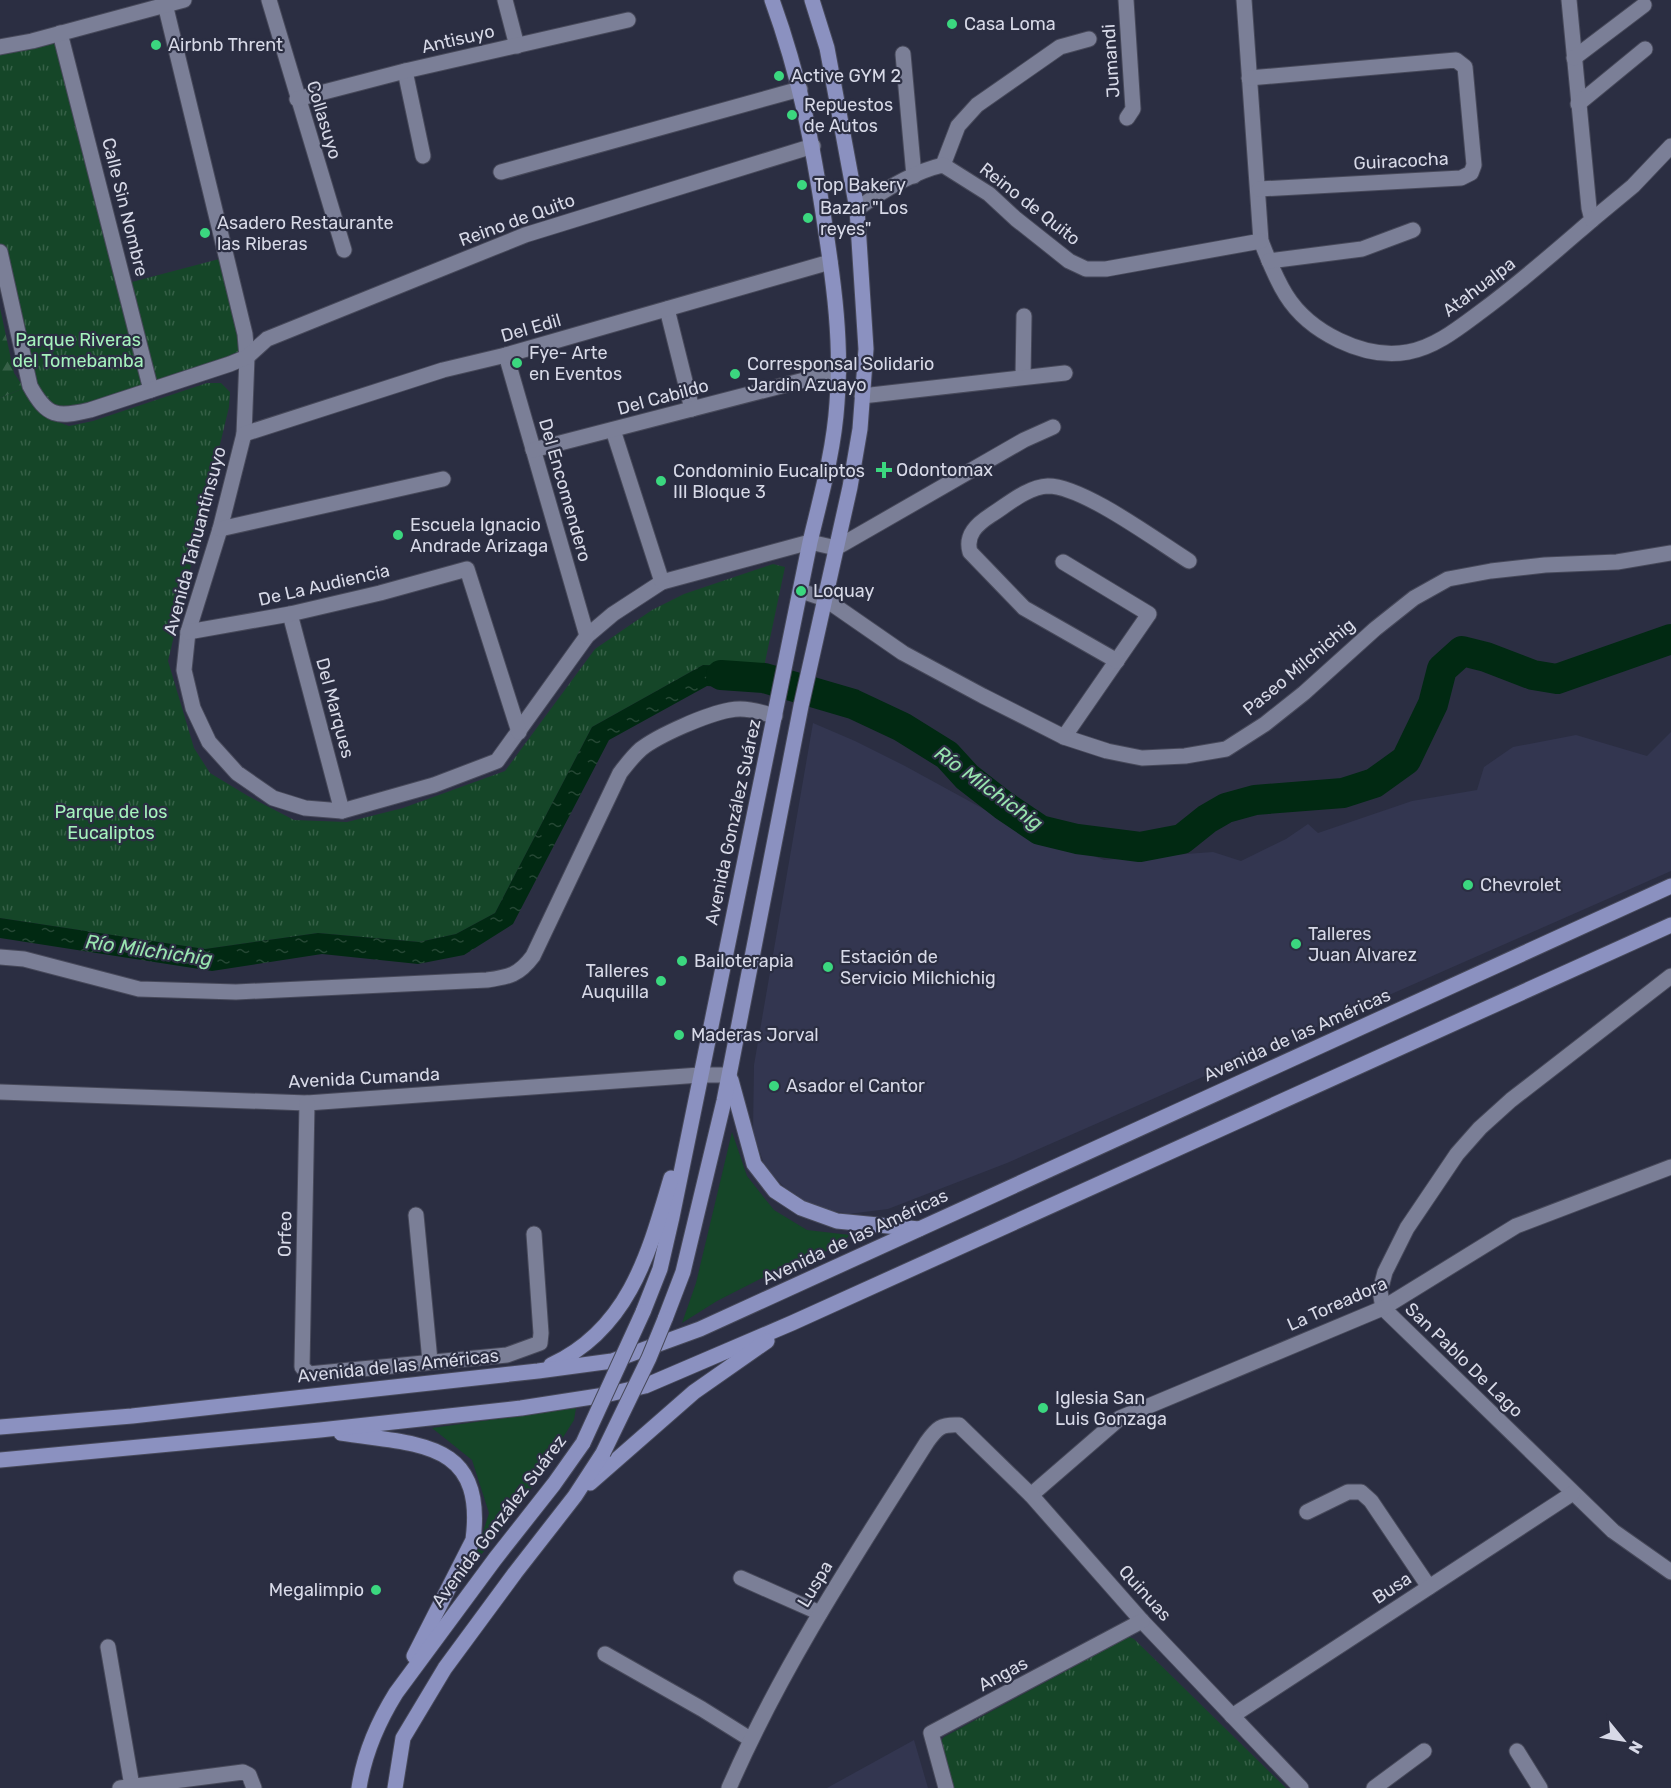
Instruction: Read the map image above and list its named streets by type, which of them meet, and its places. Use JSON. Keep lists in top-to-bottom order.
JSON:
{
  "streets": {
    "main road": ["Avenida González Suárez", "Avenida de las Américas"],
    "street": [
      "Antisuyo",
      "Jumandi",
      "Collasuyo",
      "Guiracocha",
      "Reino de Quito",
      "Calle Sin Nombre",
      "Atahualpa",
      "Del Edil",
      "Del Cabildo",
      "Del Encomendero",
      "Avenida Tahuantinsuyo",
      "De La Audiencia",
      "Paseo Milchichig",
      "Del Marques",
      "Avenida Cumanda",
      "Orfeo",
      "La Toreadora",
      "San Pablo De Lago",
      "Luspa",
      "Busa",
      "Quinuas",
      "Angas"
    ]
  },
  "crossings": [
    ["Antisuyo", "Collasuyo"],
    ["Guiracocha", "Atahualpa"],
    ["Reino de Quito", "Atahualpa"],
    ["Reino de Quito", "Avenida Tahuantinsuyo"],
    ["Reino de Quito", "Avenida González Suárez"],
    ["Del Edil", "Del Encomendero"],
    ["Del Edil", "Avenida Tahuantinsuyo"],
    ["Del Edil", "Avenida González Suárez"],
    ["Del Cabildo", "Del Encomendero"],
    ["Del Cabildo", "Avenida González Suárez"],
    ["Del Encomendero", "Avenida Tahuantinsuyo"],
    ["Avenida Tahuantinsuyo", "De La Audiencia"],
    ["Avenida Tahuantinsuyo", "Del Marques"],
    ["Avenida Tahuantinsuyo", "Avenida González Suárez"],
    ["De La Audiencia", "Del Marques"],
    ["Paseo Milchichig", "Avenida González Suárez"],
    ["Avenida González Suárez", "Avenida Cumanda"],
    ["Avenida Cumanda", "Orfeo"],
    ["La Toreadora", "San Pablo De Lago"],
    ["La Toreadora", "Quinuas"],
    ["San Pablo De Lago", "Busa"],
    ["Luspa", "Quinuas"],
    ["Busa", "Quinuas"],
    ["Quinuas", "Angas"]
  ],
  "water": ["Río Milchichig"],
  "parks": ["Parque Riveras del Tomebamba", "Parque de los Eucaliptos"],
  "places": {
    "other": [
      "Casa Loma",
      "Airbnb Thrent",
      "Active GYM 2",
      "Repuestos de Autos",
      "Top Bakery",
      "Bazar \"Los reyes\"",
      "Asadero Restaurante las Riberas",
      "Fye- Arte en Eventos",
      "Corresponsal Solidario Jardin Azuayo",
      "Condominio Eucaliptos III Bloque 3",
      "Escuela Ignacio Andrade Arizaga",
      "Loquay",
      "Chevrolet",
      "Talleres Juan Alvarez",
      "Bailoterapia",
      "Estación de Servicio Milchichig",
      "Talleres Auquilla",
      "Maderas Jorval",
      "Asador el Cantor",
      "Iglesia San Luis Gonzaga",
      "Megalimpio"
    ],
    "health": ["Odontomax"]
  },
  "north": "bottom right"
}
